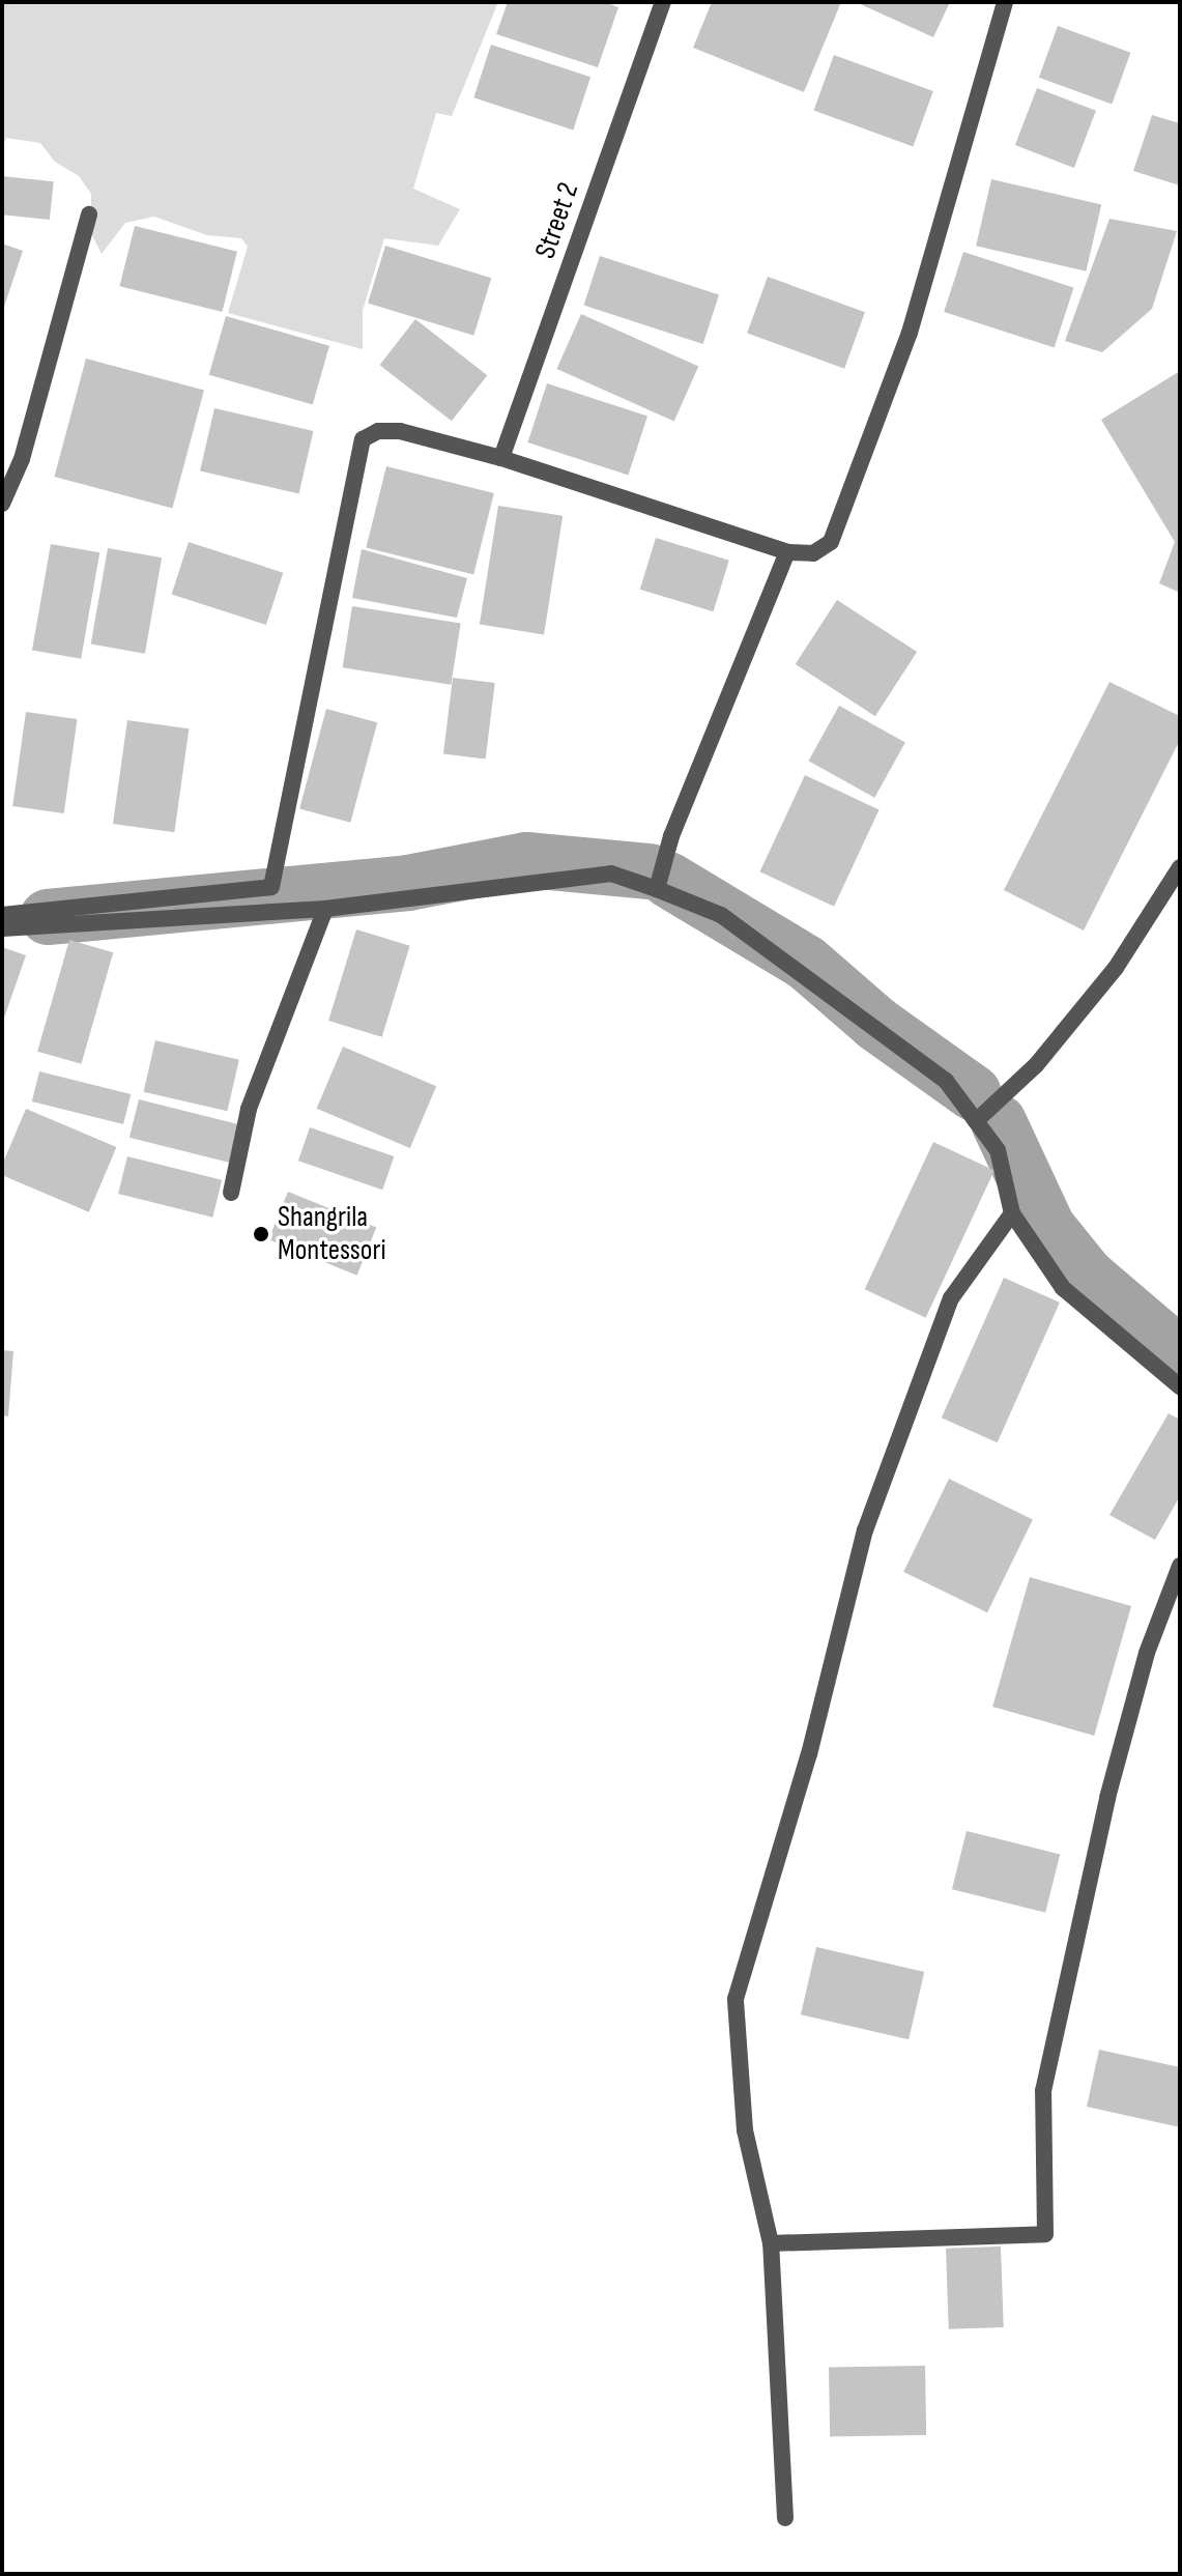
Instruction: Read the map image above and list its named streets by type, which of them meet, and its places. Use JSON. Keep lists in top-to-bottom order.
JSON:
{
  "streets": {
    "street": ["Street 2"]
  },
  "places": ["Shangrila Montessori"]
}
